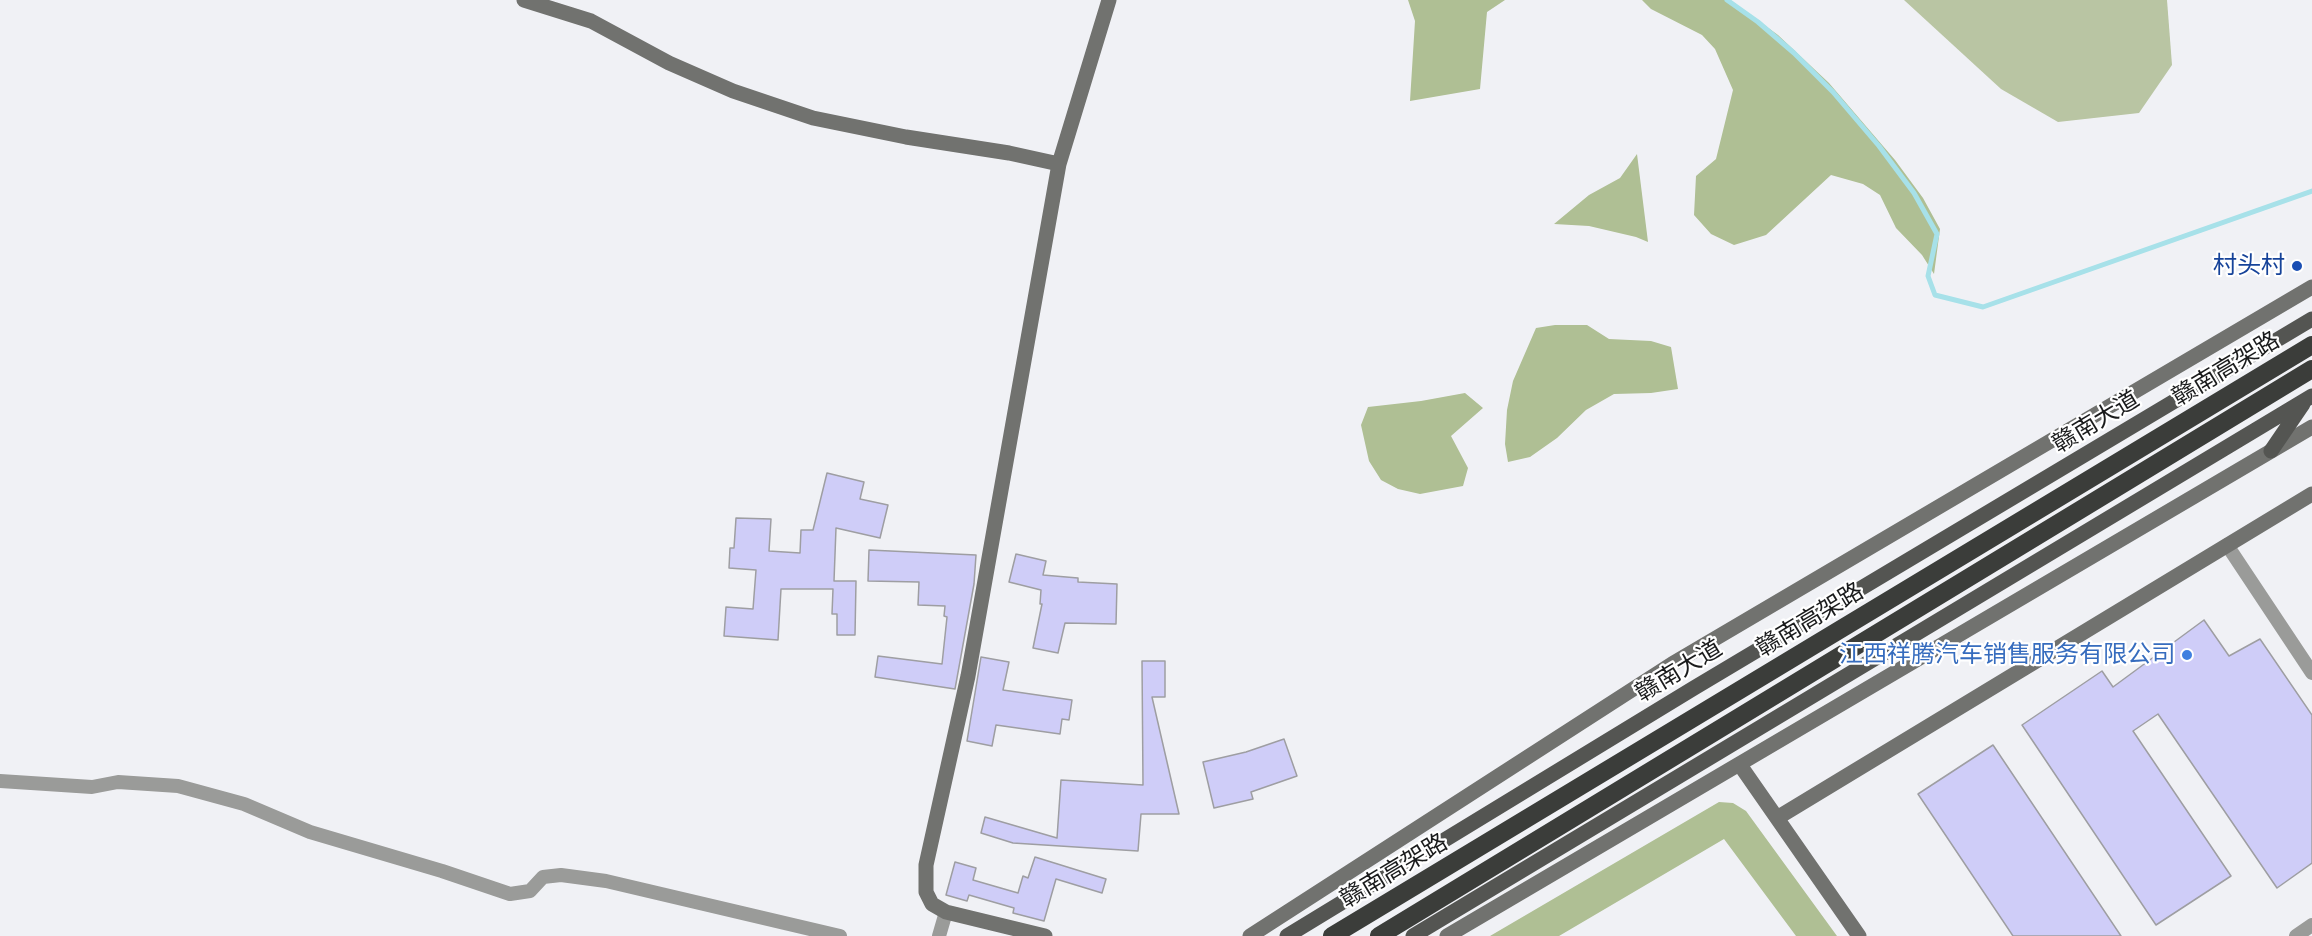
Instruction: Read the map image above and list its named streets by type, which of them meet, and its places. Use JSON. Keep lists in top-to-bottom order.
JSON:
{
  "streets": {
    "highway": ["赣南高架路"],
    "main road": ["赣南大道"]
  },
  "places": ["村头村", "江西祥腾汽车销售服务有限公司"]
}
